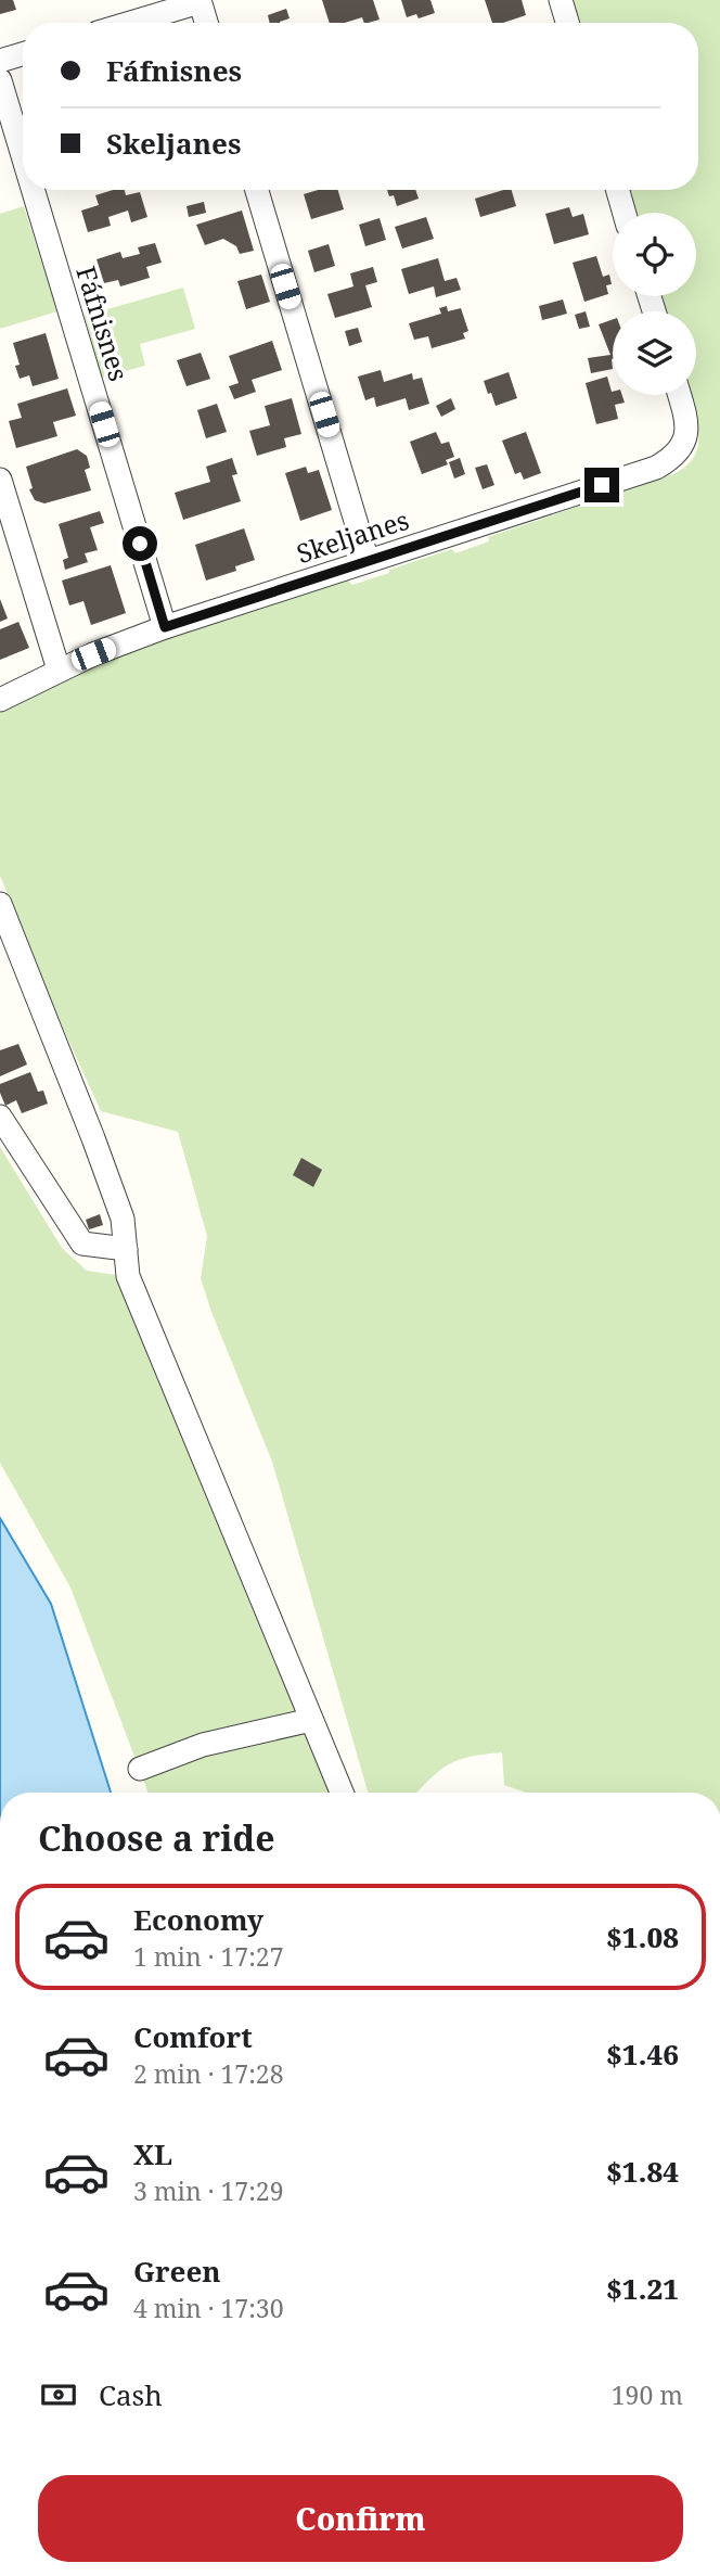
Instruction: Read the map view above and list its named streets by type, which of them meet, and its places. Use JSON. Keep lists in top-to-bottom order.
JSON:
{
  "streets": {
    "street": ["Fáfnisnes", "Skeljanes"]
  },
  "crossings": [
    ["Fáfnisnes", "Skeljanes"]
  ],
  "page": {
    "banner": ["Fáfnisnes", "Skeljanes"],
    "heading": "Choose a ride",
    "list": [
      {
        "name": "Economy",
        "note": "1 min · 17:27",
        "value": "$1.08"
      },
      {
        "name": "Comfort",
        "note": "2 min · 17:28",
        "value": "$1.46"
      },
      {
        "name": "XL",
        "note": "3 min · 17:29",
        "value": "$1.84"
      },
      {
        "name": "Green",
        "note": "4 min · 17:30",
        "value": "$1.21"
      }
    ],
    "pay": ["Cash", "190 m"],
    "buttons": "Confirm"
  }
}
